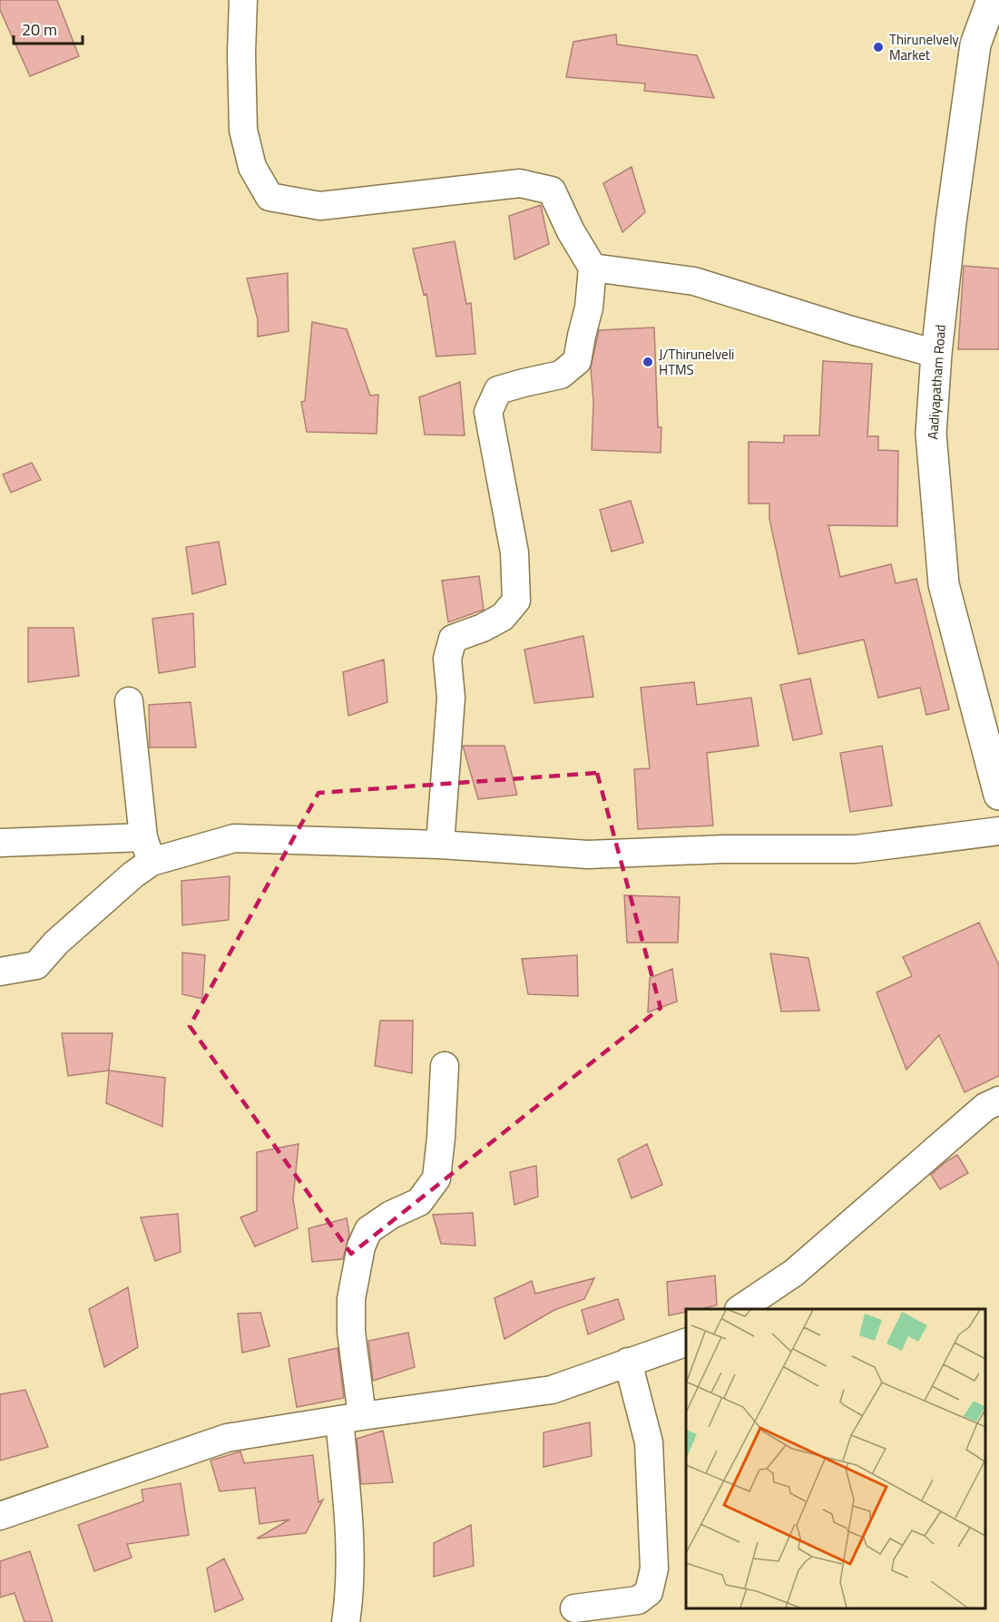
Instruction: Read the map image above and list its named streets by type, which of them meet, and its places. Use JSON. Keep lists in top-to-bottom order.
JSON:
{
  "streets": {
    "street": ["Aadiyapatham Road"]
  },
  "places": ["Thirunelvely Market", "J/Thirunelveli HTMS"],
  "scale_bar": "20 m"
}
